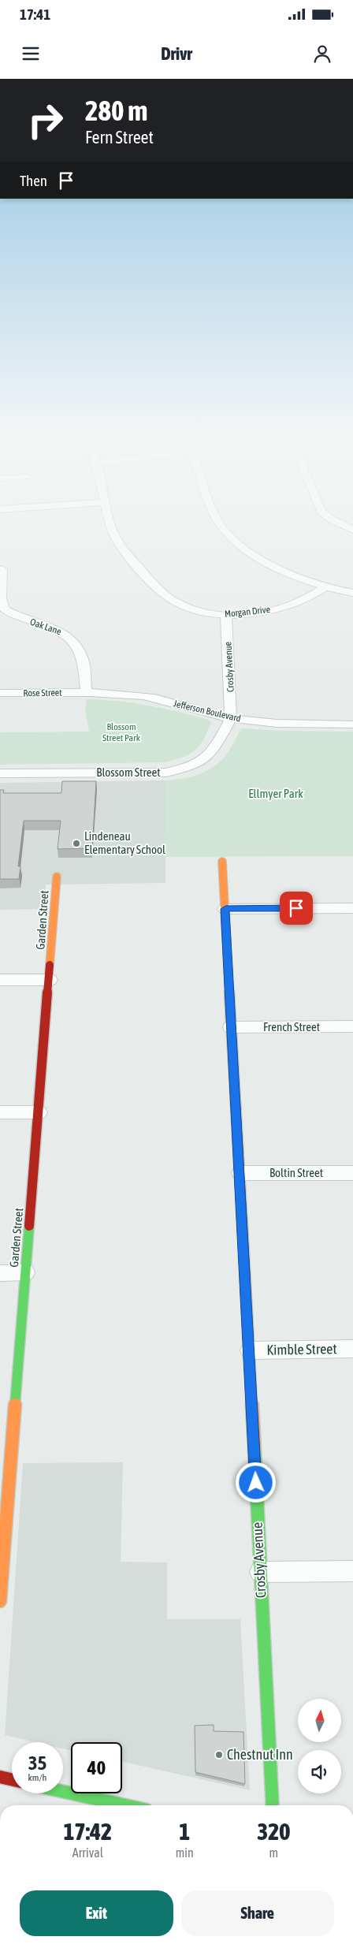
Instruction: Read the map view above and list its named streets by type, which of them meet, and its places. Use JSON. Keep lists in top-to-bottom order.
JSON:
{
  "streets": {
    "main road": ["Crosby Avenue", "Garden Street"],
    "street": [
      "Morgan Drive",
      "Oak Lane",
      "Rose Street",
      "Jefferson Boulevard",
      "Blossom Street",
      "French Street",
      "Boltin Street",
      "Kimble Street"
    ]
  },
  "crossings": [
    ["Morgan Drive", "Crosby Avenue"],
    ["Oak Lane", "Rose Street"],
    ["Oak Lane", "Jefferson Boulevard"],
    ["Crosby Avenue", "Jefferson Boulevard"],
    ["Crosby Avenue", "Blossom Street"],
    ["Crosby Avenue", "French Street"],
    ["Crosby Avenue", "Boltin Street"],
    ["Crosby Avenue", "Kimble Street"],
    ["Rose Street", "Jefferson Boulevard"],
    ["Jefferson Boulevard", "Blossom Street"]
  ],
  "parks": ["Blossom Street Park", "Ellmyer Park"],
  "places": ["Lindeneau Elementary School", "Chestnut Inn"],
  "north": "top",
  "page": {
    "status": "17:41",
    "header": "Drivr",
    "turn": ["280 m", "Fern Street"],
    "then": "Then",
    "speed": "35 km/h",
    "limit": "40",
    "eta": [
      "17:42",
      "Arrival",
      "1",
      "min",
      "320",
      "m"
    ],
    "buttons": ["Exit", "Share"]
  }
}
